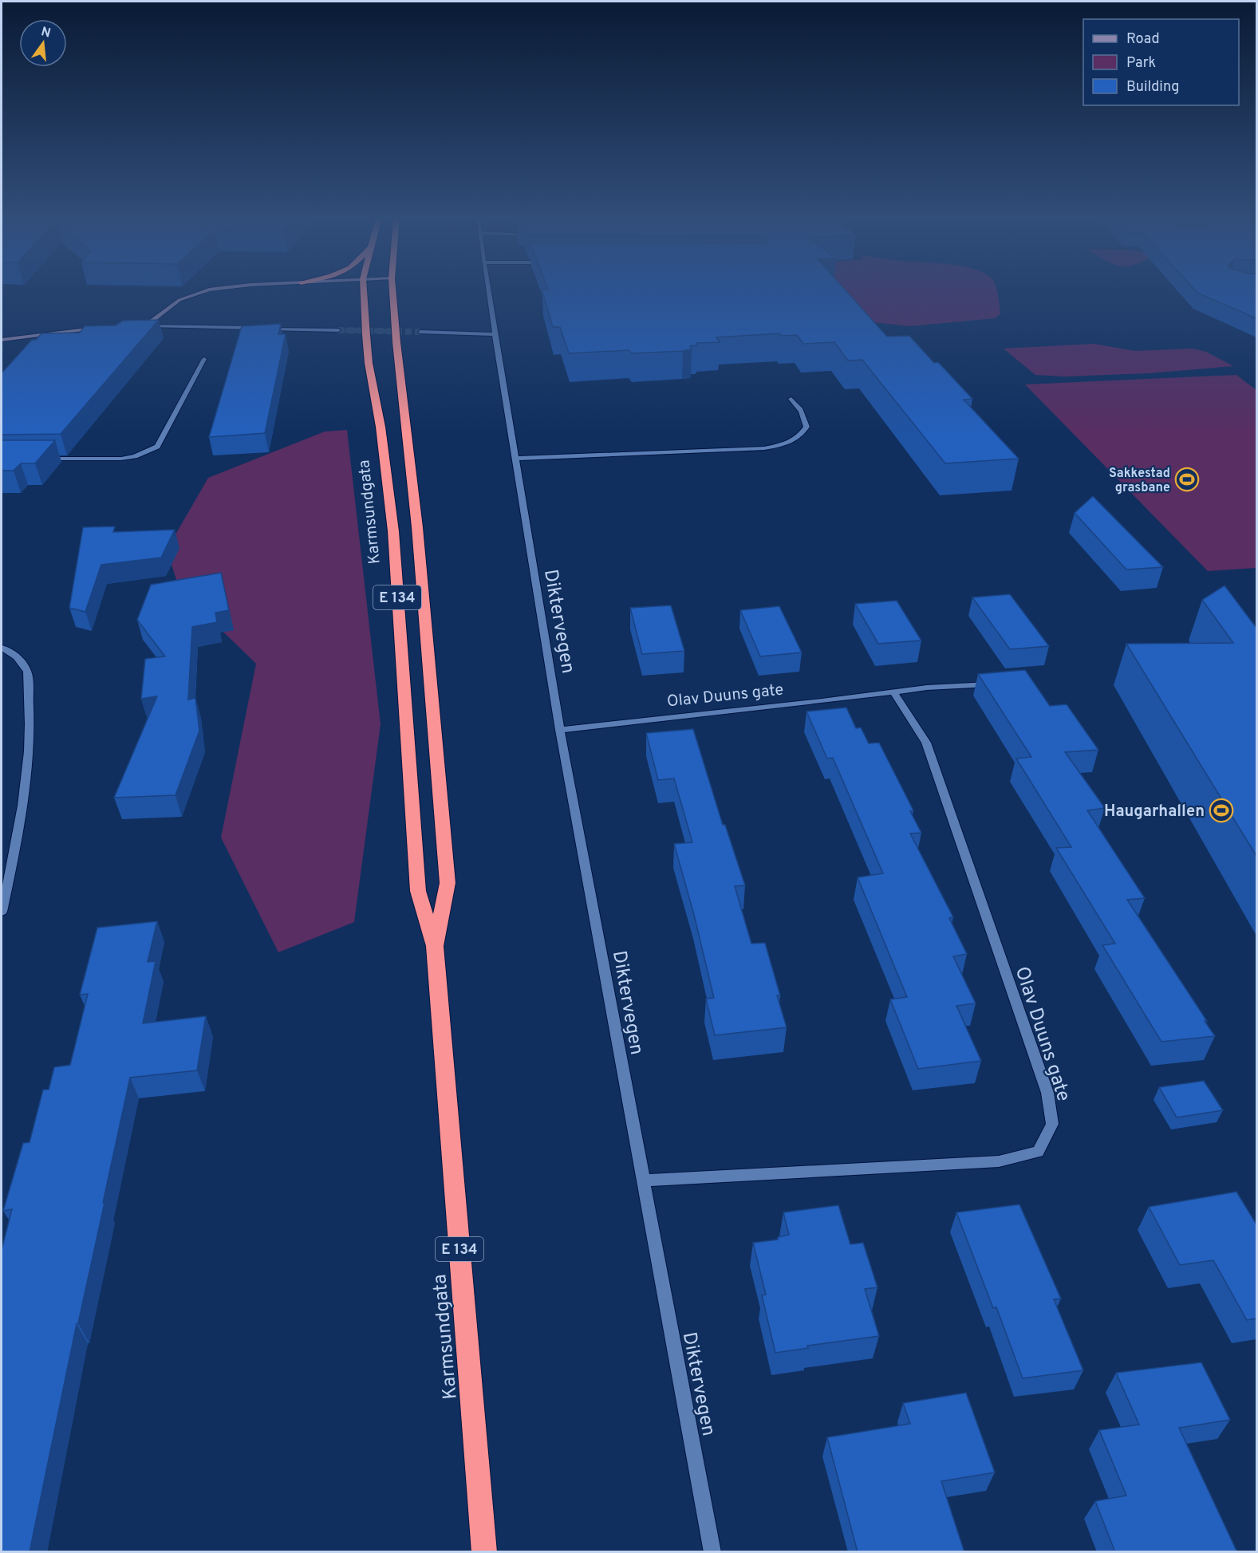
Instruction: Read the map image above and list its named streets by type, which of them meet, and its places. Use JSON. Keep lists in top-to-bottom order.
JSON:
{
  "streets": {
    "highway": ["Karmsundgata", "E 134"],
    "street": ["Diktervegen", "Olav Duuns gate"]
  },
  "crossings": [
    ["Diktervegen", "Olav Duuns gate"]
  ],
  "places": {
    "sports": ["Sakkestad grasbane", "Haugarhallen"]
  },
  "legend": ["Road", "Park", "Building"],
  "north": "top"
}
